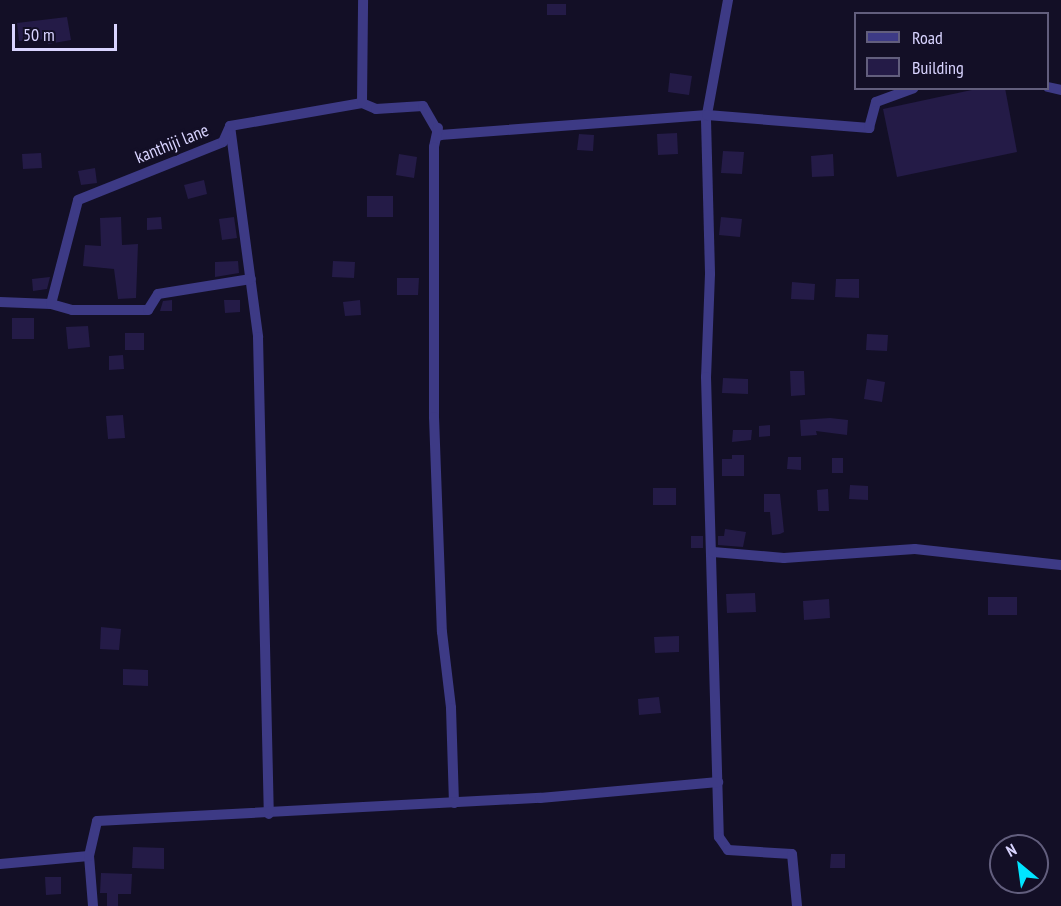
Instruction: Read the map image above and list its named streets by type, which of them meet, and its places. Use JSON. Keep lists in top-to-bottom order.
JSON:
{
  "streets": {
    "street": ["kanthiji lane"]
  },
  "legend": ["Road", "Building"],
  "scale_bar": "50 m",
  "north": "top left"
}
